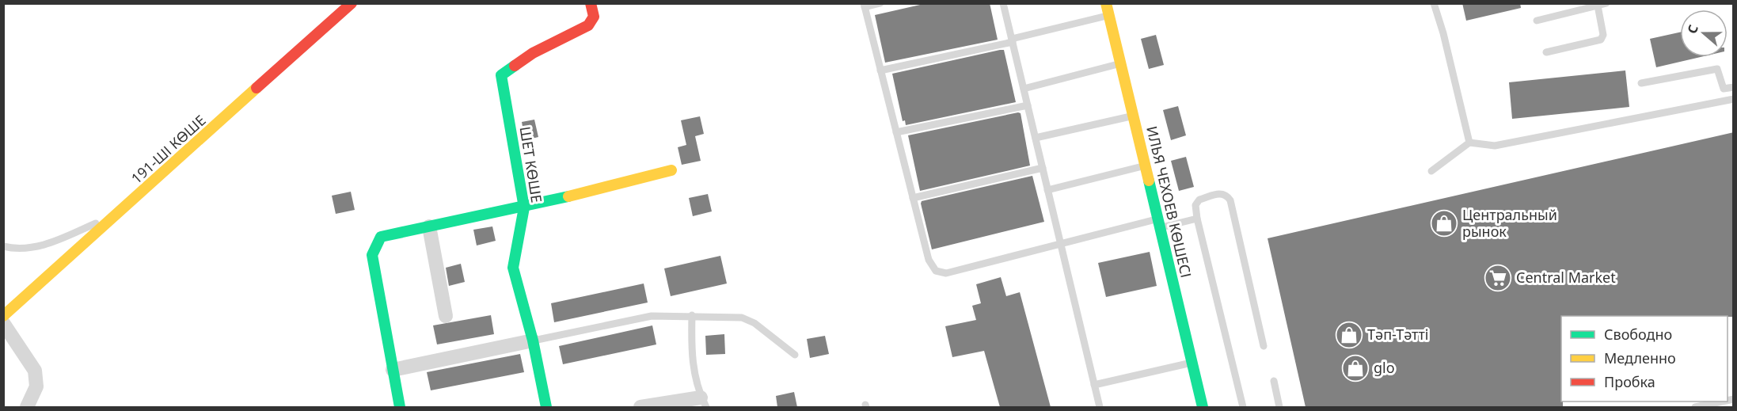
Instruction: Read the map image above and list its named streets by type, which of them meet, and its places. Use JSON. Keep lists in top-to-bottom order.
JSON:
{
  "streets": {
    "street": ["191-ШІ КӨШЕ", "ШЕТ КӨШЕ", "ИЛЬЯ ЧЕХОЕВ КӨШЕСІ"]
  },
  "places": {
    "shop": ["Центральный рынок", "Тәп-Тәтті", "glo"],
    "supermarket": ["Central Market"]
  },
  "legend": ["Свободно", "Медленно", "Пробка"],
  "north": "left"
}
